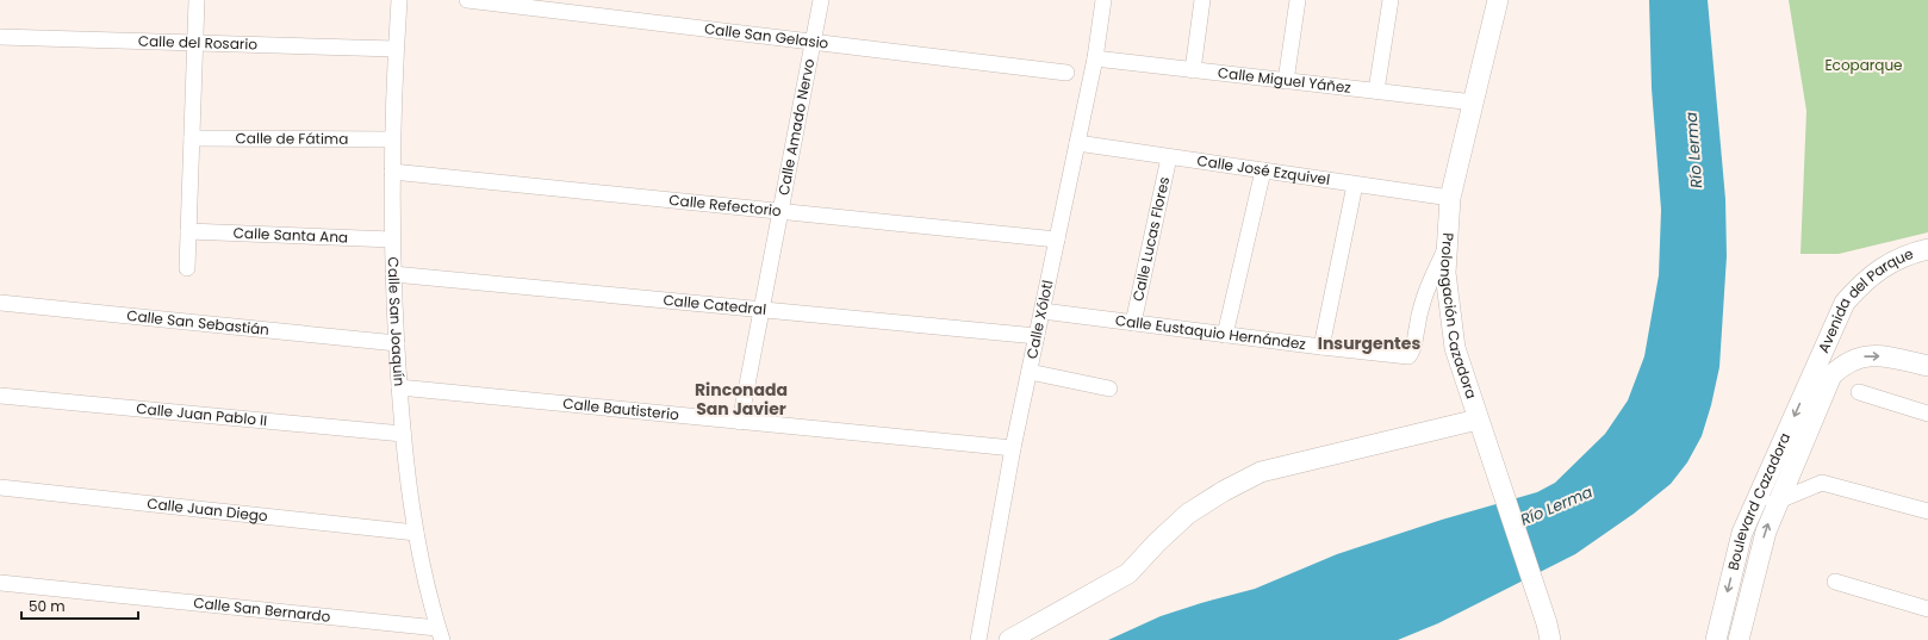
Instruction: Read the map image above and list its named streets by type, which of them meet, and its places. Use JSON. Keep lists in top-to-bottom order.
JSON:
{
  "streets": {
    "street": [
      "Calle San Gelasio",
      "Calle del Rosario",
      "Calle Miguel Yáñez",
      "Calle Amado Nervo",
      "Calle de Fátima",
      "Calle José Ezquivel",
      "Calle Refectorio",
      "Calle Santa Ana",
      "Calle Lucas Flores",
      "Calle Catedral",
      "Avenida del Parque",
      "Prolongación Cazadora",
      "Calle Xólotl",
      "Calle San Joaquín",
      "Calle San Sebastián",
      "Calle Eustaquio Hernández",
      "Calle Bautisterio",
      "Calle Juan Pablo II",
      "Boulevard Cazadora",
      "Calle Juan Diego",
      "Calle San Bernardo"
    ]
  },
  "crossings": [
    ["Calle San Gelasio", "Calle Amado Nervo"],
    ["Calle del Rosario", "Calle San Joaquín"],
    ["Calle Miguel Yáñez", "Prolongación Cazadora"],
    ["Calle Miguel Yáñez", "Calle Xólotl"],
    ["Calle Amado Nervo", "Calle Refectorio"],
    ["Calle Amado Nervo", "Calle Catedral"],
    ["Calle Amado Nervo", "Calle Bautisterio"],
    ["Calle de Fátima", "Calle San Joaquín"],
    ["Calle José Ezquivel", "Calle Lucas Flores"],
    ["Calle José Ezquivel", "Prolongación Cazadora"],
    ["Calle José Ezquivel", "Calle Xólotl"],
    ["Calle Refectorio", "Calle Xólotl"],
    ["Calle Refectorio", "Calle San Joaquín"],
    ["Calle Santa Ana", "Calle San Joaquín"],
    ["Calle Lucas Flores", "Calle Eustaquio Hernández"],
    ["Calle Catedral", "Calle Xólotl"],
    ["Calle Catedral", "Calle San Joaquín"],
    ["Avenida del Parque", "Boulevard Cazadora"],
    ["Prolongación Cazadora", "Calle Eustaquio Hernández"],
    ["Calle Xólotl", "Calle Eustaquio Hernández"],
    ["Calle Xólotl", "Calle Bautisterio"],
    ["Calle San Joaquín", "Calle San Sebastián"],
    ["Calle San Joaquín", "Calle Bautisterio"],
    ["Calle San Joaquín", "Calle Juan Pablo II"],
    ["Calle San Joaquín", "Calle Juan Diego"],
    ["Calle San Joaquín", "Calle San Bernardo"]
  ],
  "districts": ["Insurgentes", "Rinconada San Javier"],
  "water": ["Río Lerma"],
  "parks": ["Ecoparque"],
  "scale_bar": "50 m"
}
